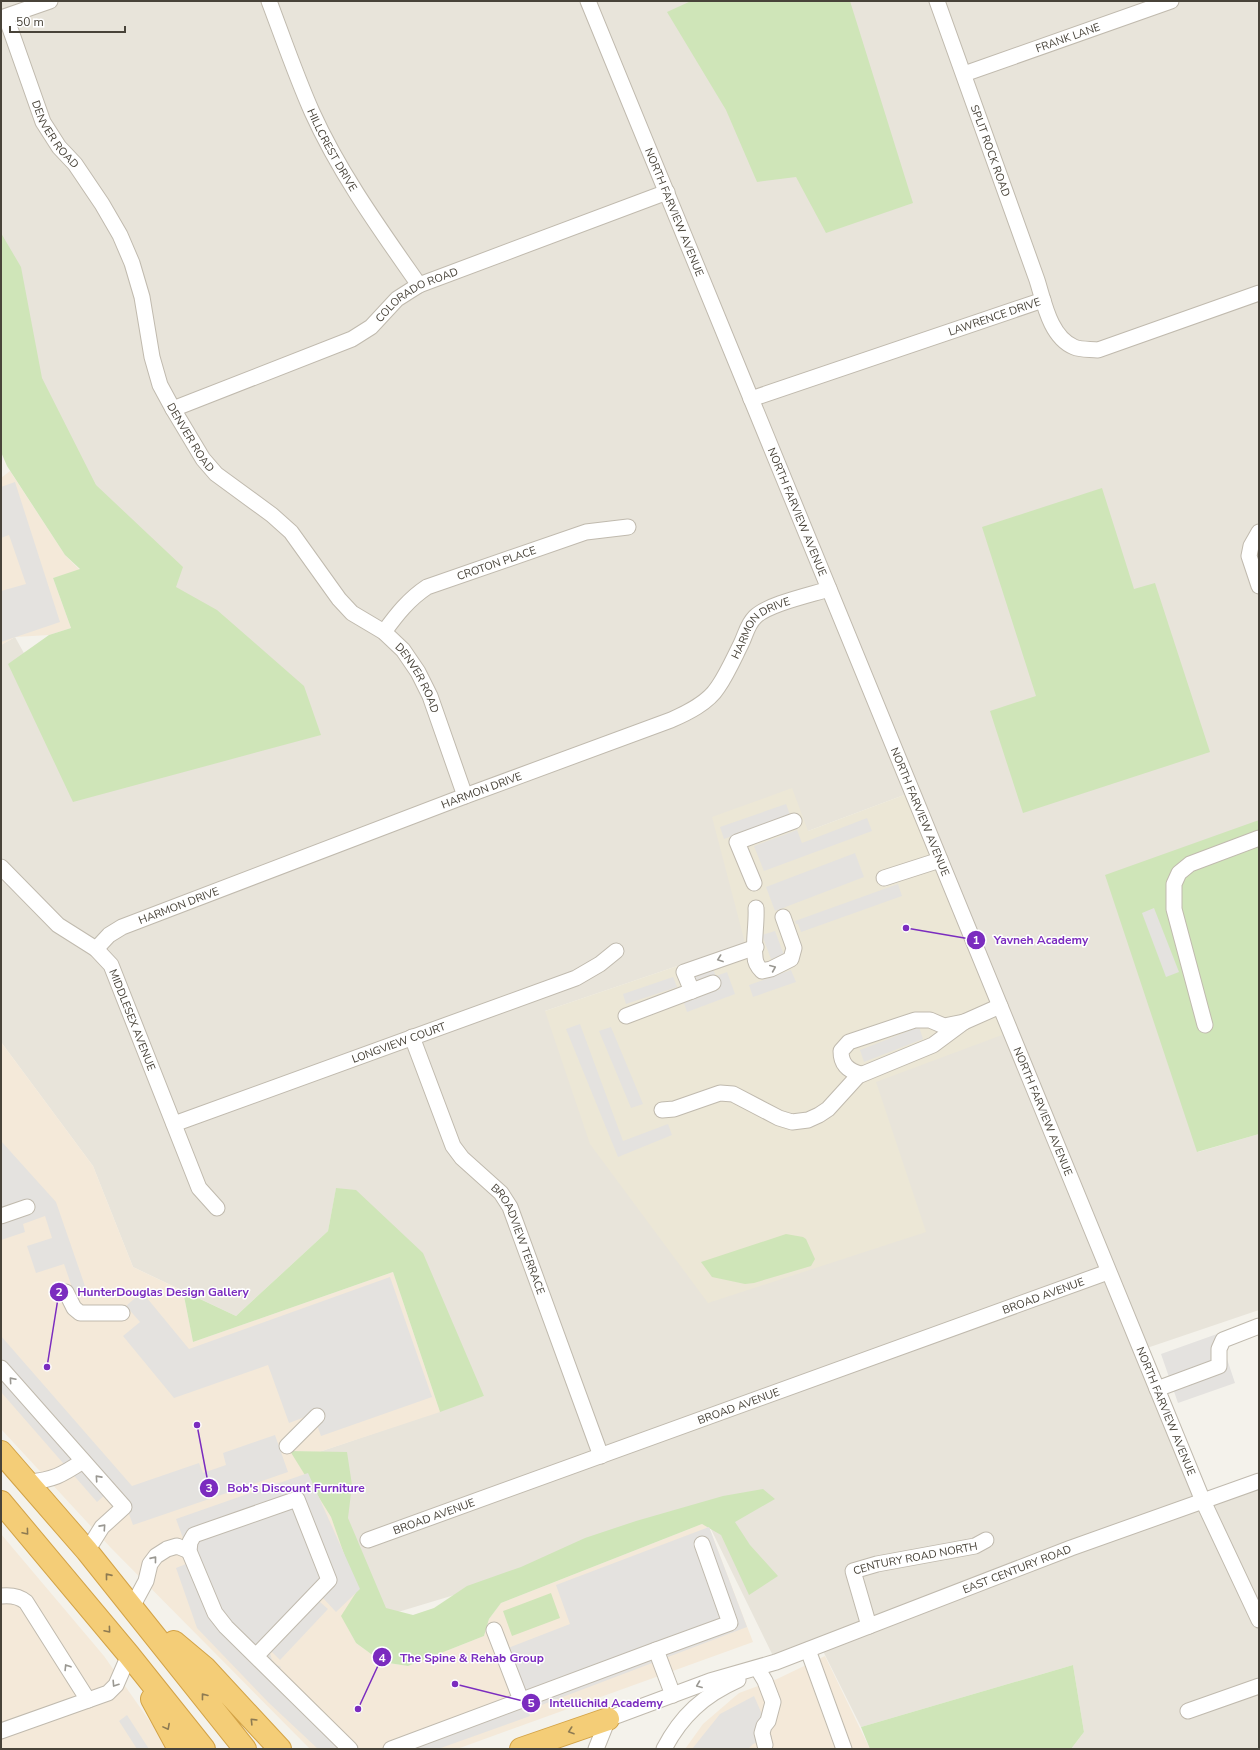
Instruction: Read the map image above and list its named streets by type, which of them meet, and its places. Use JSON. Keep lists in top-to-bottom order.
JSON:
{
  "streets": {
    "street": [
      "FRANK LANE",
      "DENVER ROAD",
      "HILLCREST DRIVE",
      "SPLIT ROCK ROAD",
      "NORTH FARVIEW AVENUE",
      "COLORADO ROAD",
      "LAWRENCE DRIVE",
      "CROTON PLACE",
      "HARMON DRIVE",
      "MIDDLESEX AVENUE",
      "LONGVIEW COURT",
      "BROADVIEW TERRACE",
      "BROAD AVENUE",
      "CENTURY ROAD NORTH",
      "EAST CENTURY ROAD"
    ]
  },
  "crossings": [
    ["FRANK LANE", "SPLIT ROCK ROAD"],
    ["DENVER ROAD", "COLORADO ROAD"],
    ["DENVER ROAD", "CROTON PLACE"],
    ["DENVER ROAD", "HARMON DRIVE"],
    ["HILLCREST DRIVE", "COLORADO ROAD"],
    ["SPLIT ROCK ROAD", "LAWRENCE DRIVE"],
    ["NORTH FARVIEW AVENUE", "COLORADO ROAD"],
    ["NORTH FARVIEW AVENUE", "LAWRENCE DRIVE"],
    ["NORTH FARVIEW AVENUE", "HARMON DRIVE"],
    ["NORTH FARVIEW AVENUE", "BROAD AVENUE"],
    ["NORTH FARVIEW AVENUE", "EAST CENTURY ROAD"],
    ["HARMON DRIVE", "MIDDLESEX AVENUE"],
    ["MIDDLESEX AVENUE", "LONGVIEW COURT"],
    ["LONGVIEW COURT", "BROADVIEW TERRACE"],
    ["BROADVIEW TERRACE", "BROAD AVENUE"],
    ["CENTURY ROAD NORTH", "EAST CENTURY ROAD"]
  ],
  "places": [
    "Yavneh Academy",
    "HunterDouglas Design Gallery",
    "Bob's Discount Furniture",
    "Intellichild Academy",
    "The Spine & Rehab Group"
  ],
  "scale_bar": "50 m"
}
